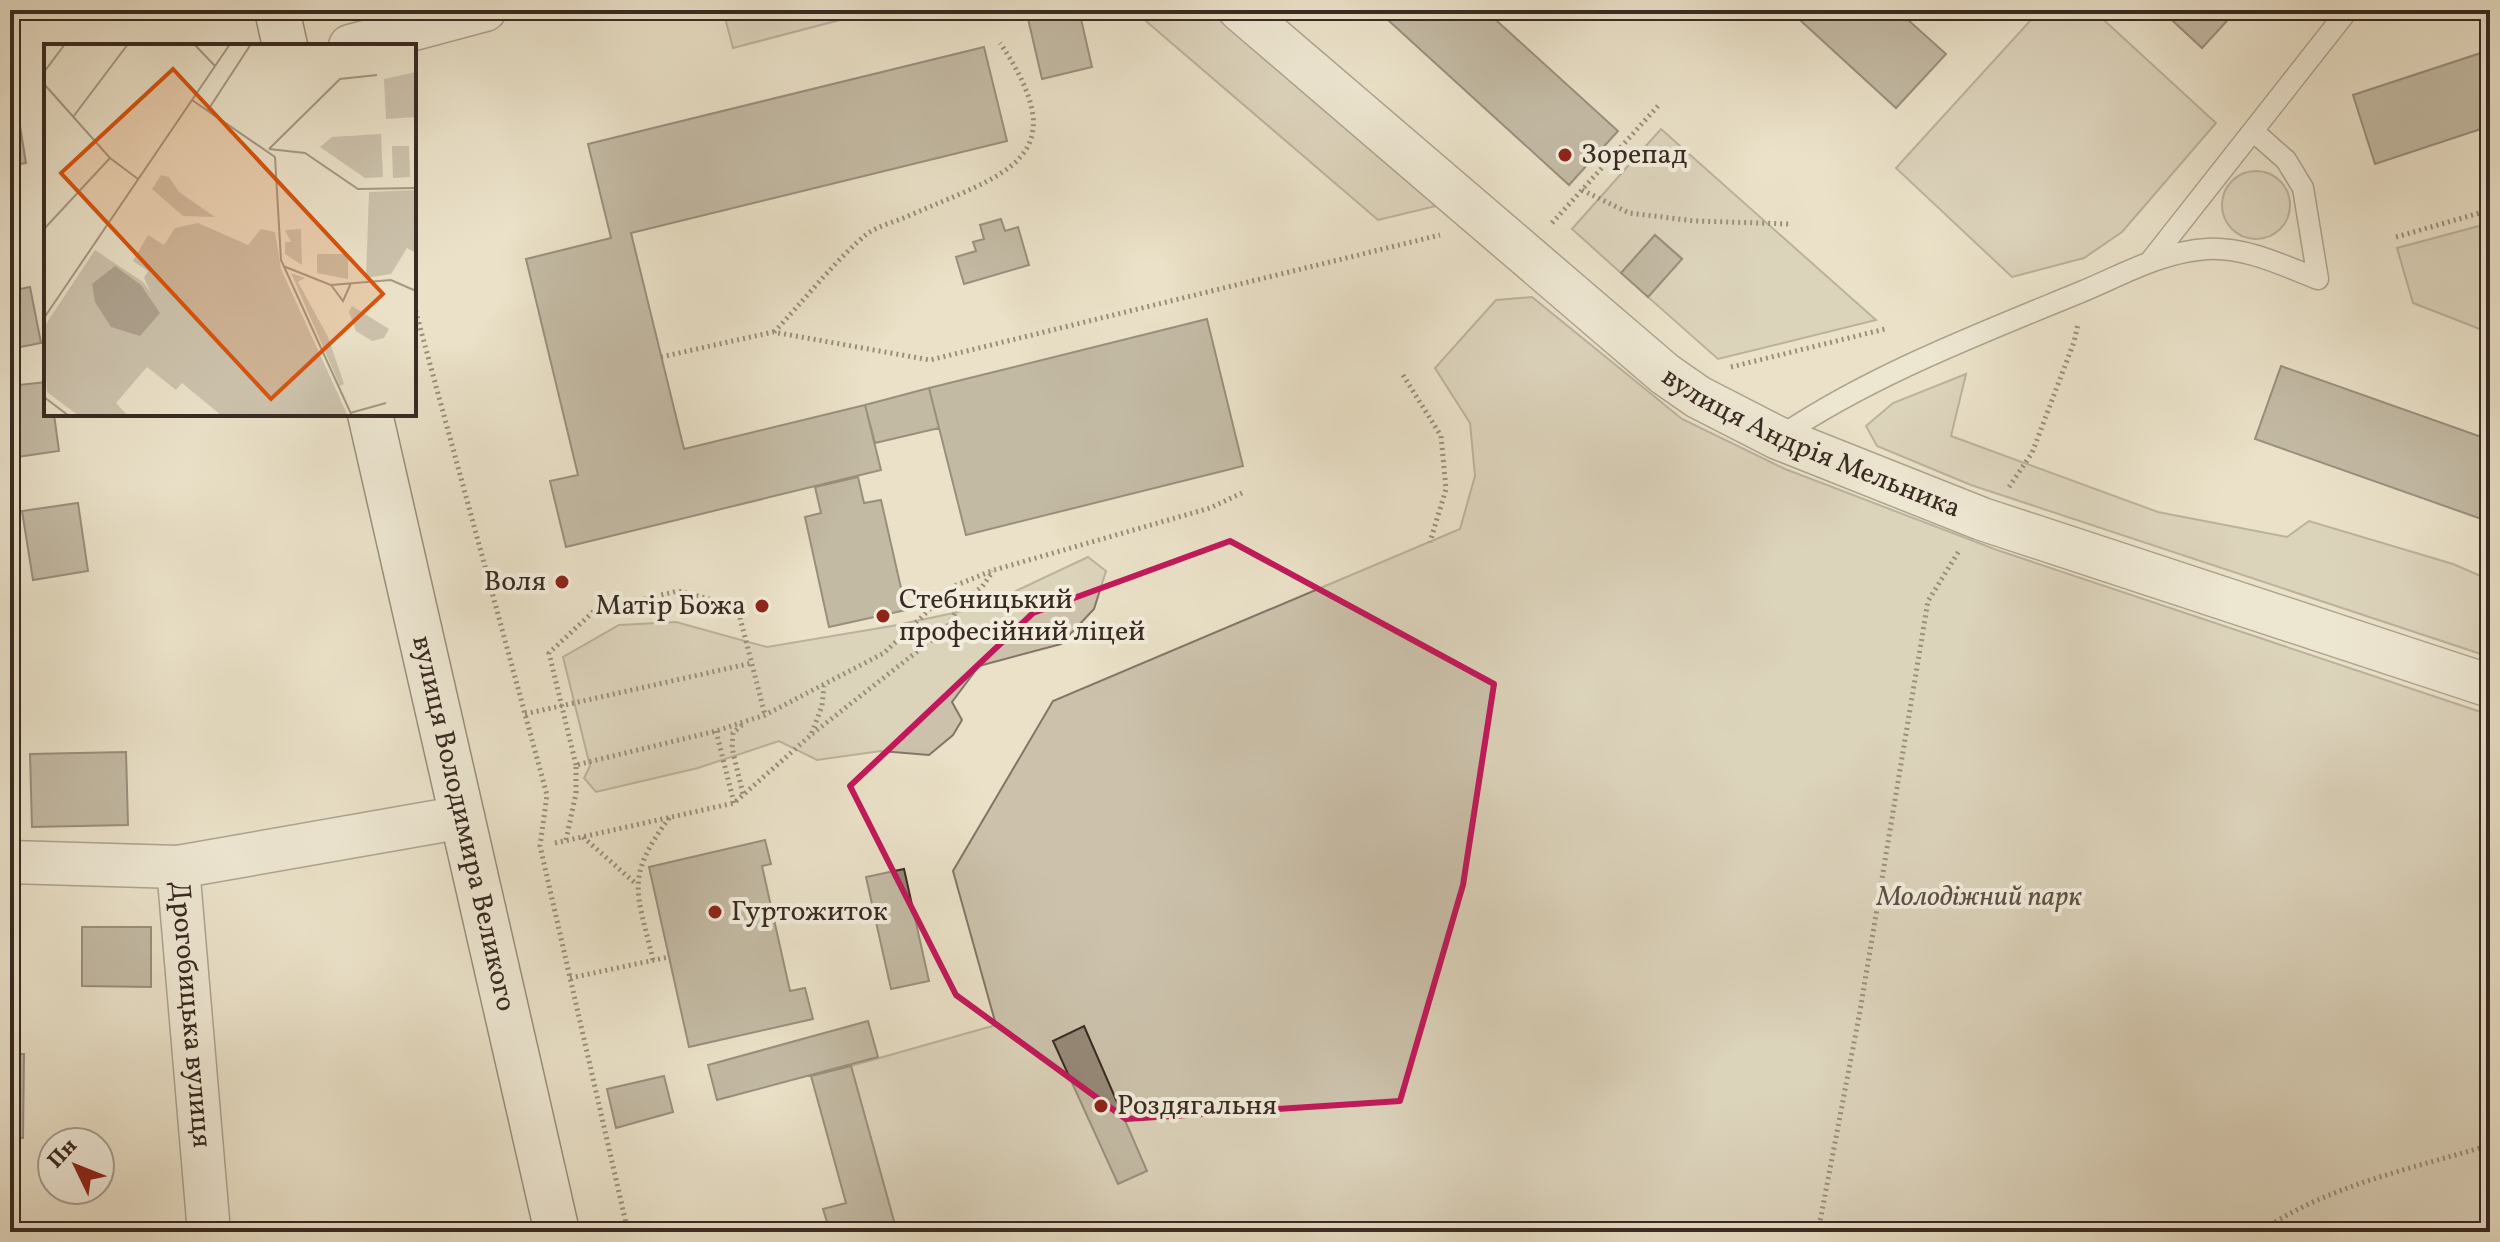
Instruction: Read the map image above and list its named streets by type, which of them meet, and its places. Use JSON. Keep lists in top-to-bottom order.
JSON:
{
  "streets": {
    "street": ["вулиця Андрія Мельника", "вулиця Володимира Великого", "Дрогобицька вулиця"]
  },
  "parks": ["Молодіжний парк"],
  "places": [
    "Зорепад",
    "Воля",
    "Матір Божа",
    "Стебницький професійний ліцей",
    "Гуртожиток",
    "Роздягальня"
  ],
  "north": "top left"
}
